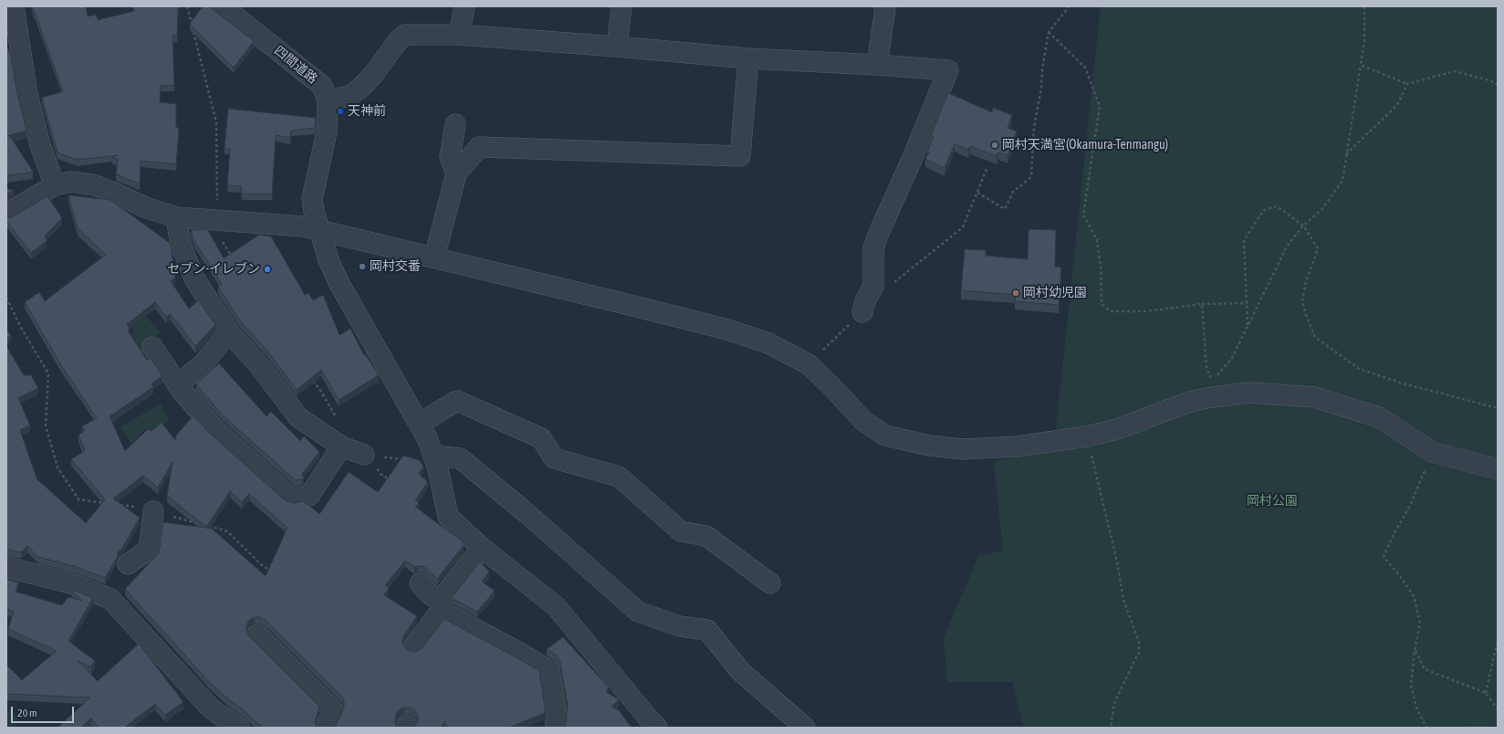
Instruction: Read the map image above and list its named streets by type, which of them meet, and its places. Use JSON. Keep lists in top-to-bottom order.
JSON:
{
  "streets": {
    "street": ["四間道路"]
  },
  "parks": ["岡村公園"],
  "places": [
    "天神前",
    "岡村天満宮(Okamura-Tenmangu)",
    "岡村交番",
    "セブン-イレブン",
    "岡村幼児園"
  ],
  "scale_bar": "20 m"
}
